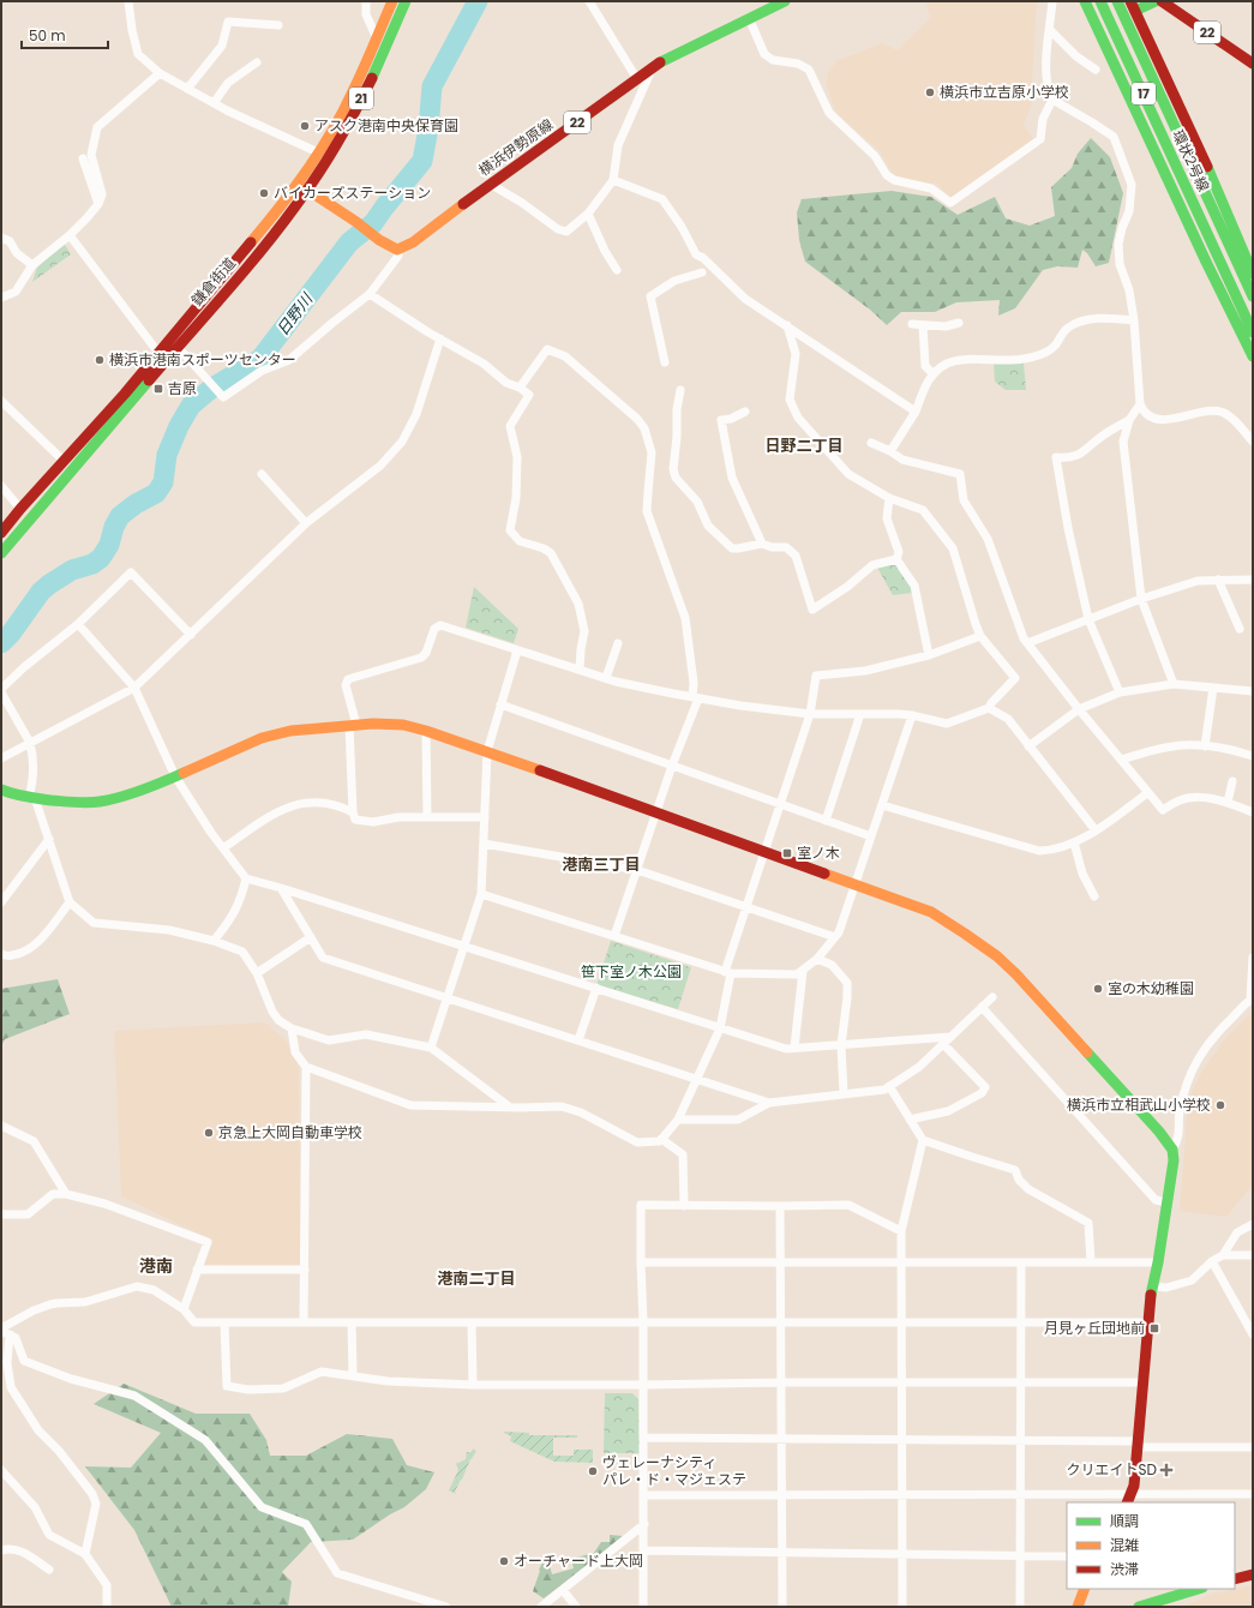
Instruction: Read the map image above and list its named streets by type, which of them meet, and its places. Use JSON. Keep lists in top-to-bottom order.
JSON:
{
  "streets": {
    "main road": [
      "22",
      "17",
      "21",
      "横浜伊勢原線",
      "環状2号線",
      "鎌倉街道"
    ]
  },
  "districts": [
    "日野二丁目",
    "港南三丁目",
    "港南",
    "港南二丁目"
  ],
  "water": ["日野川"],
  "parks": ["笹下室ノ木公園"],
  "places": {
    "other": [
      "横浜市立吉原小学校",
      "アスク港南中央保育園",
      "バイカーズステーション",
      "横浜市港南スポーツセンター",
      "室の木幼稚園",
      "横浜市立相武山小学校",
      "京急上大岡自動車学校",
      "ヴェレーナシティ パレ・ド・マジェステ",
      "オーチャード上大岡"
    ],
    "transit": ["吉原", "室ノ木", "月見ヶ丘団地前"],
    "health": ["クリエイトSD"]
  },
  "legend": ["順調", "混雑", "渋滞"],
  "scale_bar": "50 m"
}
